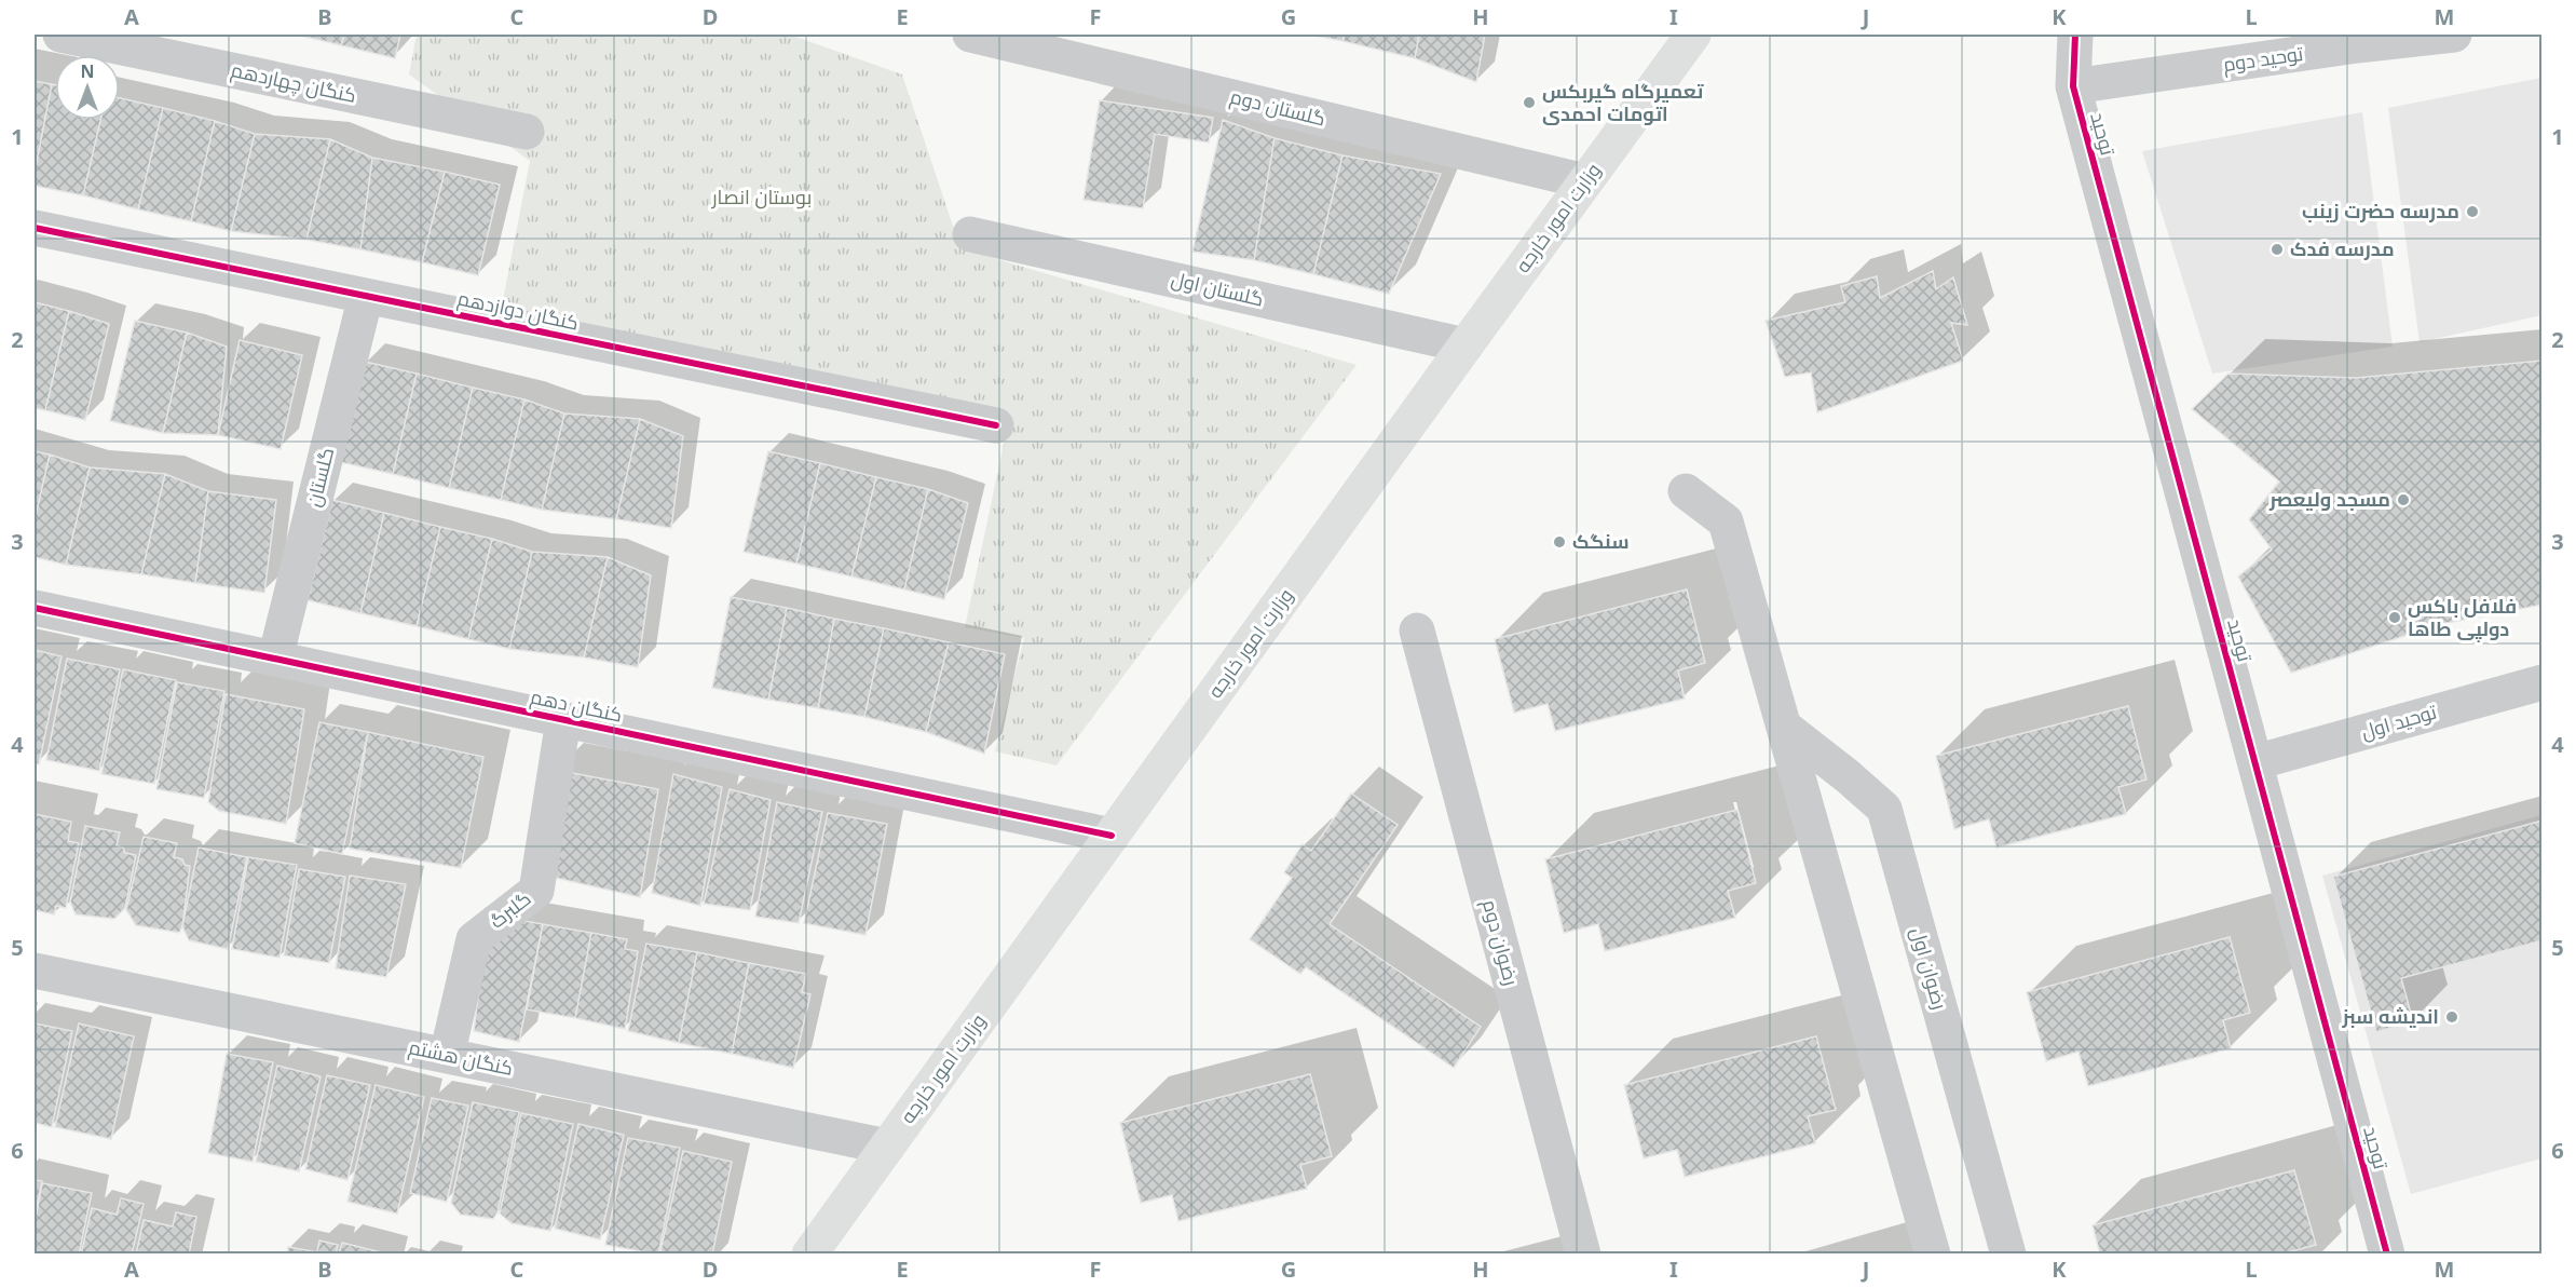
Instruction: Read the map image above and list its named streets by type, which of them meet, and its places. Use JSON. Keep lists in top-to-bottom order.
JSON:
{
  "streets": {
    "main road": ["وزارت امور خارجه"],
    "street": [
      "توحید دوم",
      "کنگان چهاردهم",
      "گلستان دوم",
      "توحید",
      "گلستان اول",
      "کنگان دوازدهم",
      "گلستان",
      "کنگان دهم",
      "توحید اول",
      "گلبرگ",
      "رضوان دوم",
      "رضوان اول",
      "کنگان هشتم"
    ]
  },
  "crossings": [
    ["توحید دوم", "توحید"],
    ["گلستان دوم", "وزارت امور خارجه"],
    ["توحید", "توحید اول"],
    ["وزارت امور خارجه", "گلستان اول"],
    ["وزارت امور خارجه", "کنگان دهم"],
    ["وزارت امور خارجه", "کنگان هشتم"],
    ["کنگان دوازدهم", "گلستان"],
    ["گلستان", "کنگان دهم"],
    ["کنگان دهم", "گلبرگ"],
    ["گلبرگ", "کنگان هشتم"]
  ],
  "parks": ["بوستان انصار"],
  "places": [
    "تعمیرگاه گیربکس اتومات احمدی",
    "مدرسه حضرت زینب",
    "مدرسه فدک",
    "مسجد ولیعصر",
    "سنگک",
    "فلافل باکس دولپی طاها",
    "اندیشه سبز"
  ],
  "north": "top",
  "grid": {
    "columns": [
      "A",
      "B",
      "C",
      "D",
      "E",
      "F",
      "G",
      "H",
      "I",
      "J",
      "K",
      "L",
      "M"
    ],
    "rows": [
      "1",
      "2",
      "3",
      "4",
      "5",
      "6"
    ]
  }
}
